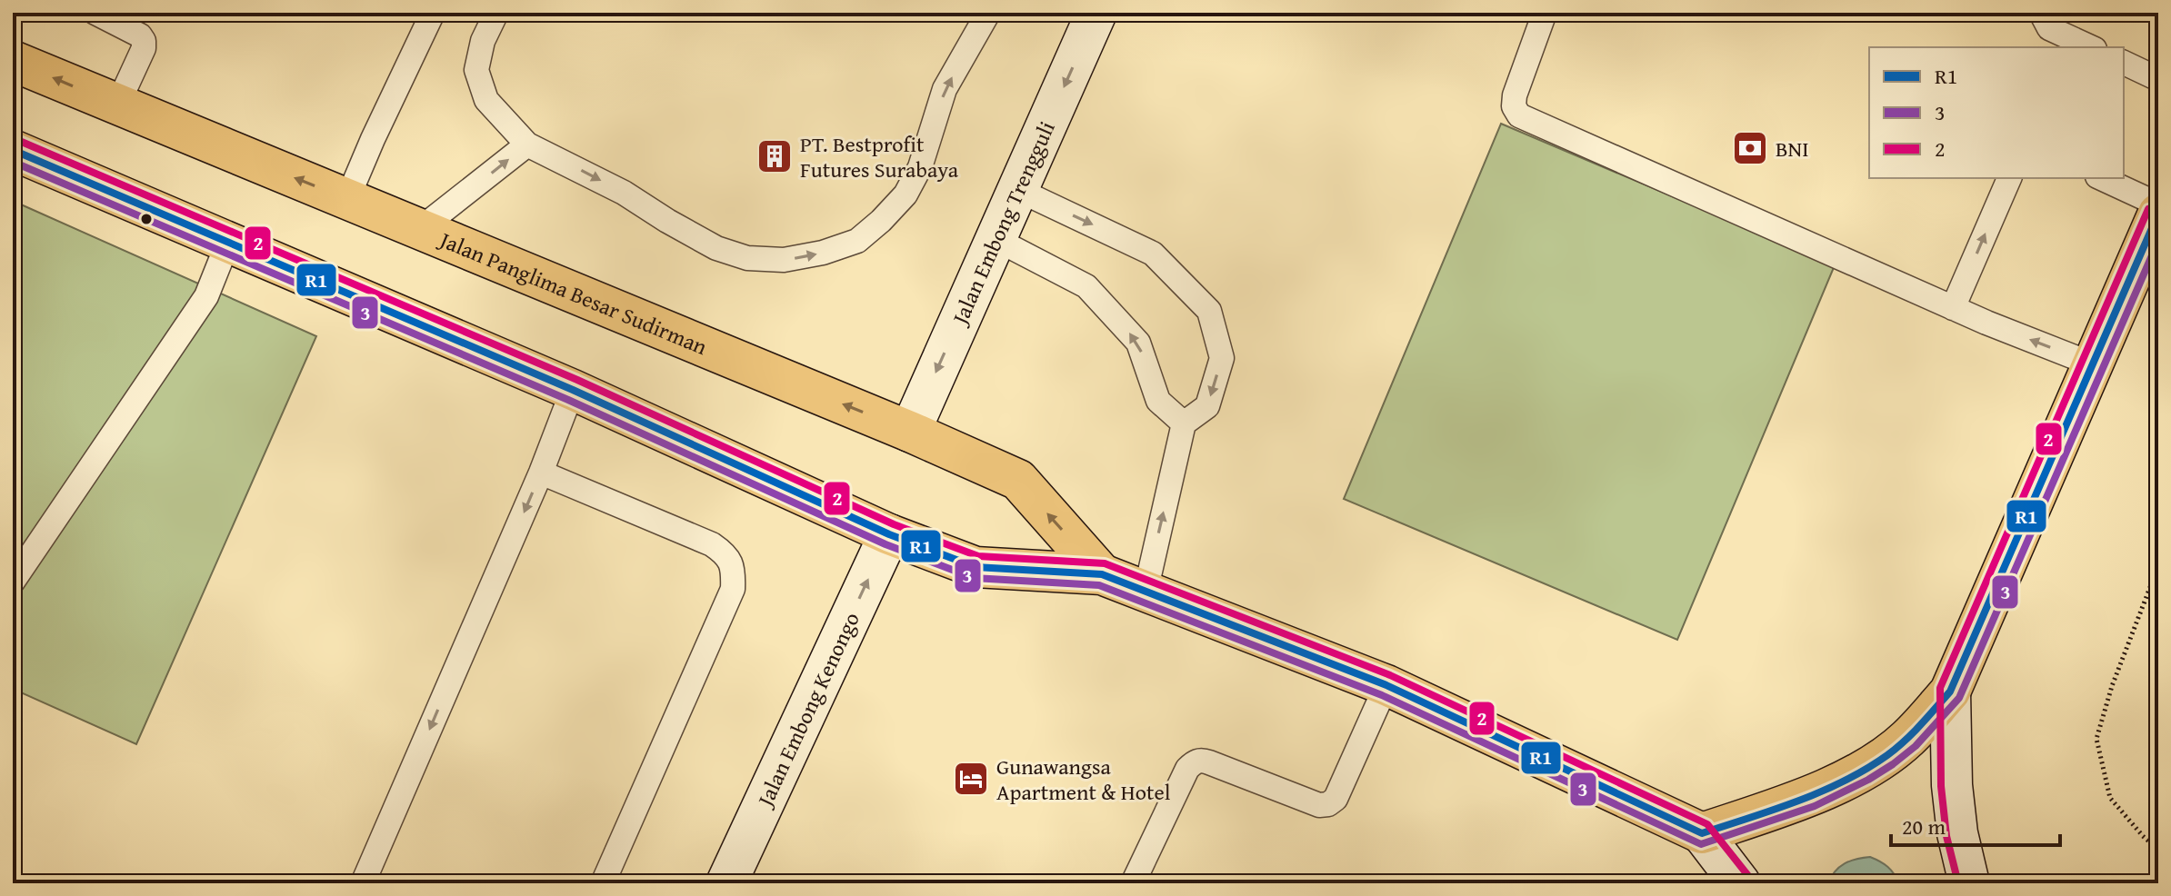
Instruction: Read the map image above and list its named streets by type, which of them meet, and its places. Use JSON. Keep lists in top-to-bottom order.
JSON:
{
  "streets": {
    "main road": ["Jalan Panglima Besar Sudirman"],
    "street": ["Jalan Embong Trengguli", "Jalan Embong Kenongo"]
  },
  "crossings": [
    ["Jalan Embong Trengguli", "Jalan Panglima Besar Sudirman"],
    ["Jalan Panglima Besar Sudirman", "Jalan Embong Kenongo"]
  ],
  "one_way": ["Jalan Embong Trengguli", "Jalan Embong Kenongo"],
  "places": {
    "bank": ["BNI"],
    "building": ["PT. Bestprofit Futures Surabaya"],
    "hotel": ["Gunawangsa Apartment & Hotel"]
  },
  "lines": ["transit line 2", "transit line R1", "transit line 3"],
  "legend": ["R1", "3", "2"],
  "scale_bar": "20 m"
}
